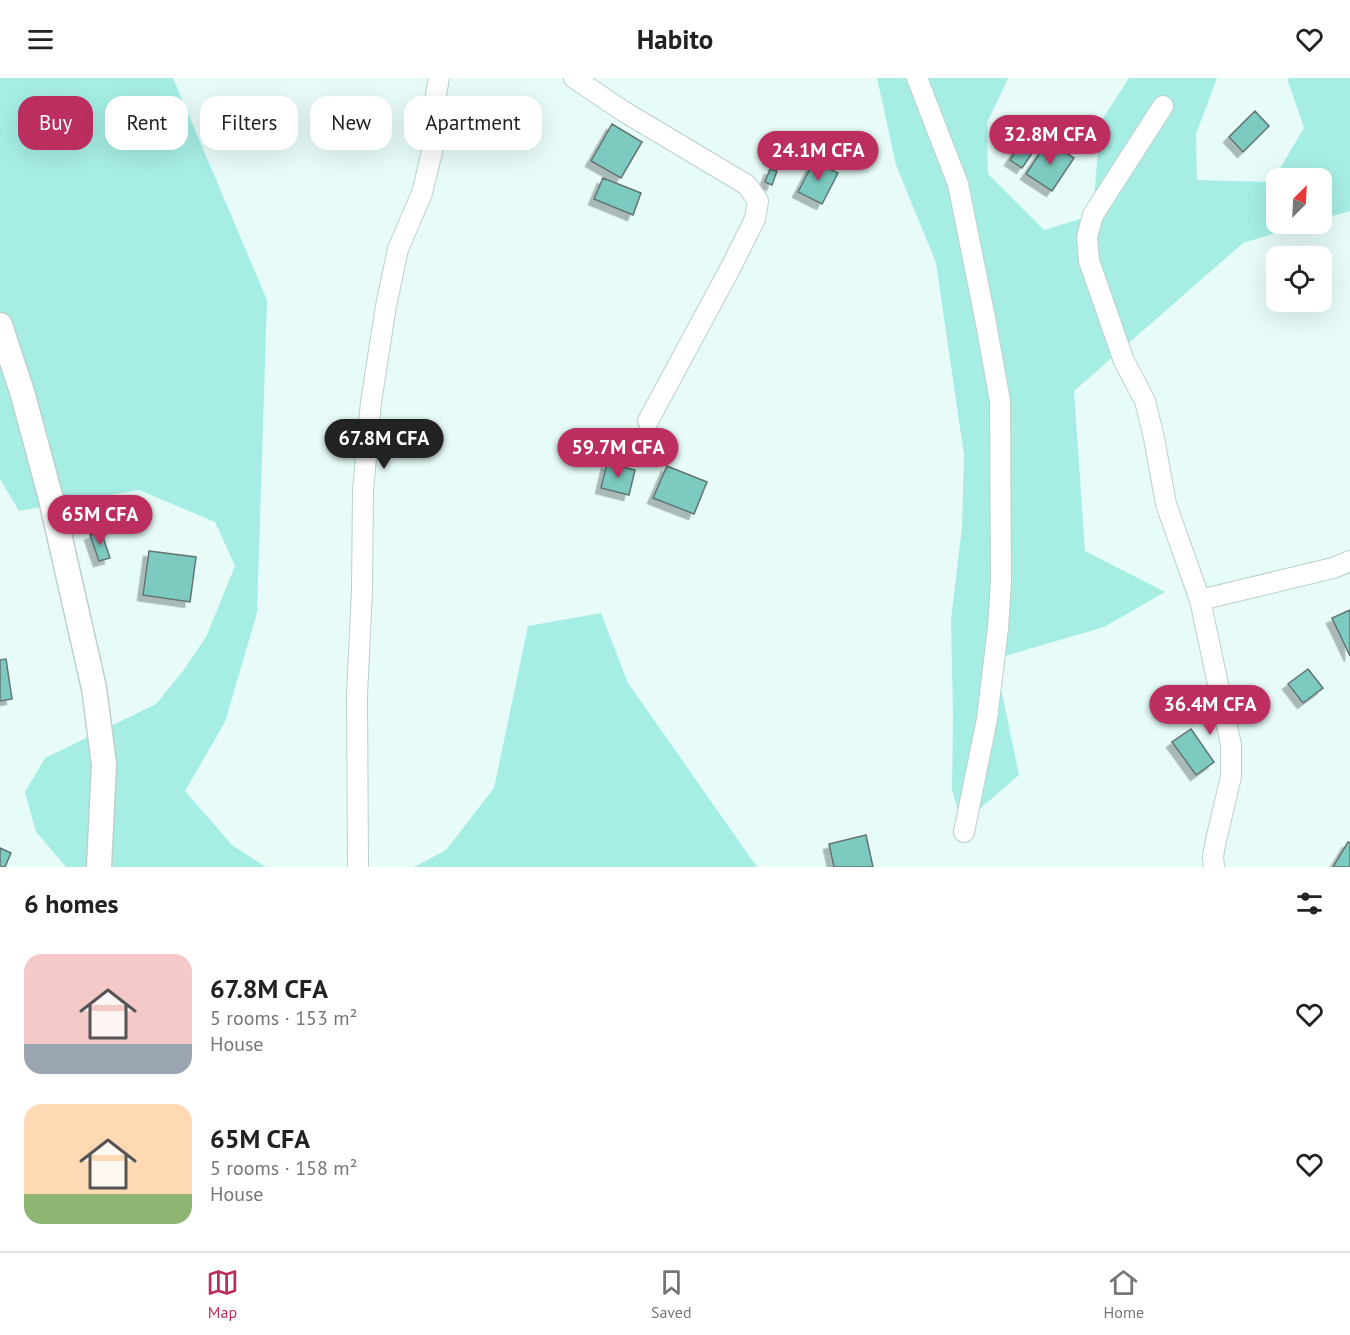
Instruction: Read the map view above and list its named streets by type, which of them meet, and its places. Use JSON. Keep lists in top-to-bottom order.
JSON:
{
  "north": "top right",
  "page": {
    "header": "Habito",
    "chip": [
      "Buy",
      "Rent",
      "Filters",
      "New",
      "Apartment"
    ],
    "price": [
      "32.8M CFA",
      "24.1M CFA",
      "67.8M CFA",
      "59.7M CFA",
      "65M CFA",
      "36.4M CFA"
    ],
    "heading": "6 homes",
    "list": [
      {
        "name": "67.8M CFA",
        "note": "5 rooms · 153 m² · House"
      },
      {
        "name": "65M CFA",
        "note": "5 rooms · 158 m² · House"
      }
    ],
    "tabs": ["Map", "Saved", "Home"]
  }
}
